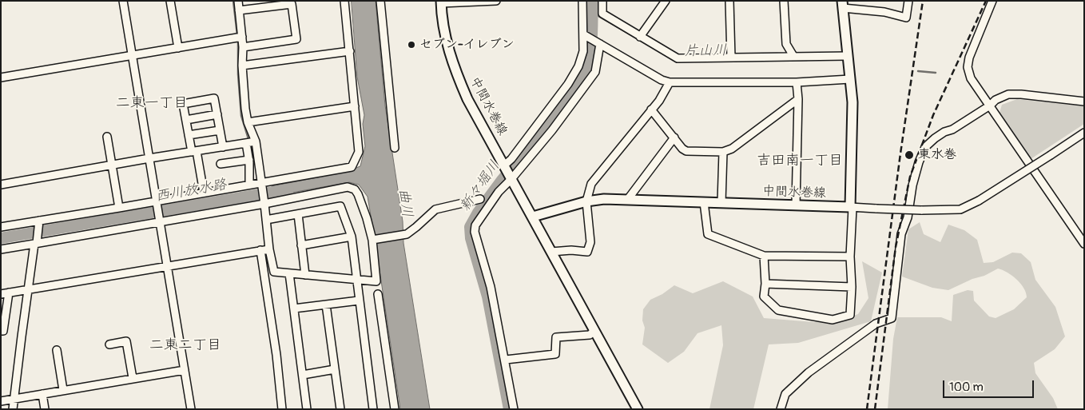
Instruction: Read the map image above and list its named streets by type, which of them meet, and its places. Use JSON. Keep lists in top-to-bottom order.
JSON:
{
  "streets": {
    "main road": ["中間水巻線"]
  },
  "districts": ["二東一丁目", "吉田南一丁目", "二東二丁目"],
  "water": [
    "片山川",
    "新々堀川",
    "西川放水路",
    "曲川"
  ],
  "places": ["セブン-イレブン", "東水巻"],
  "scale_bar": "100 m"
}
